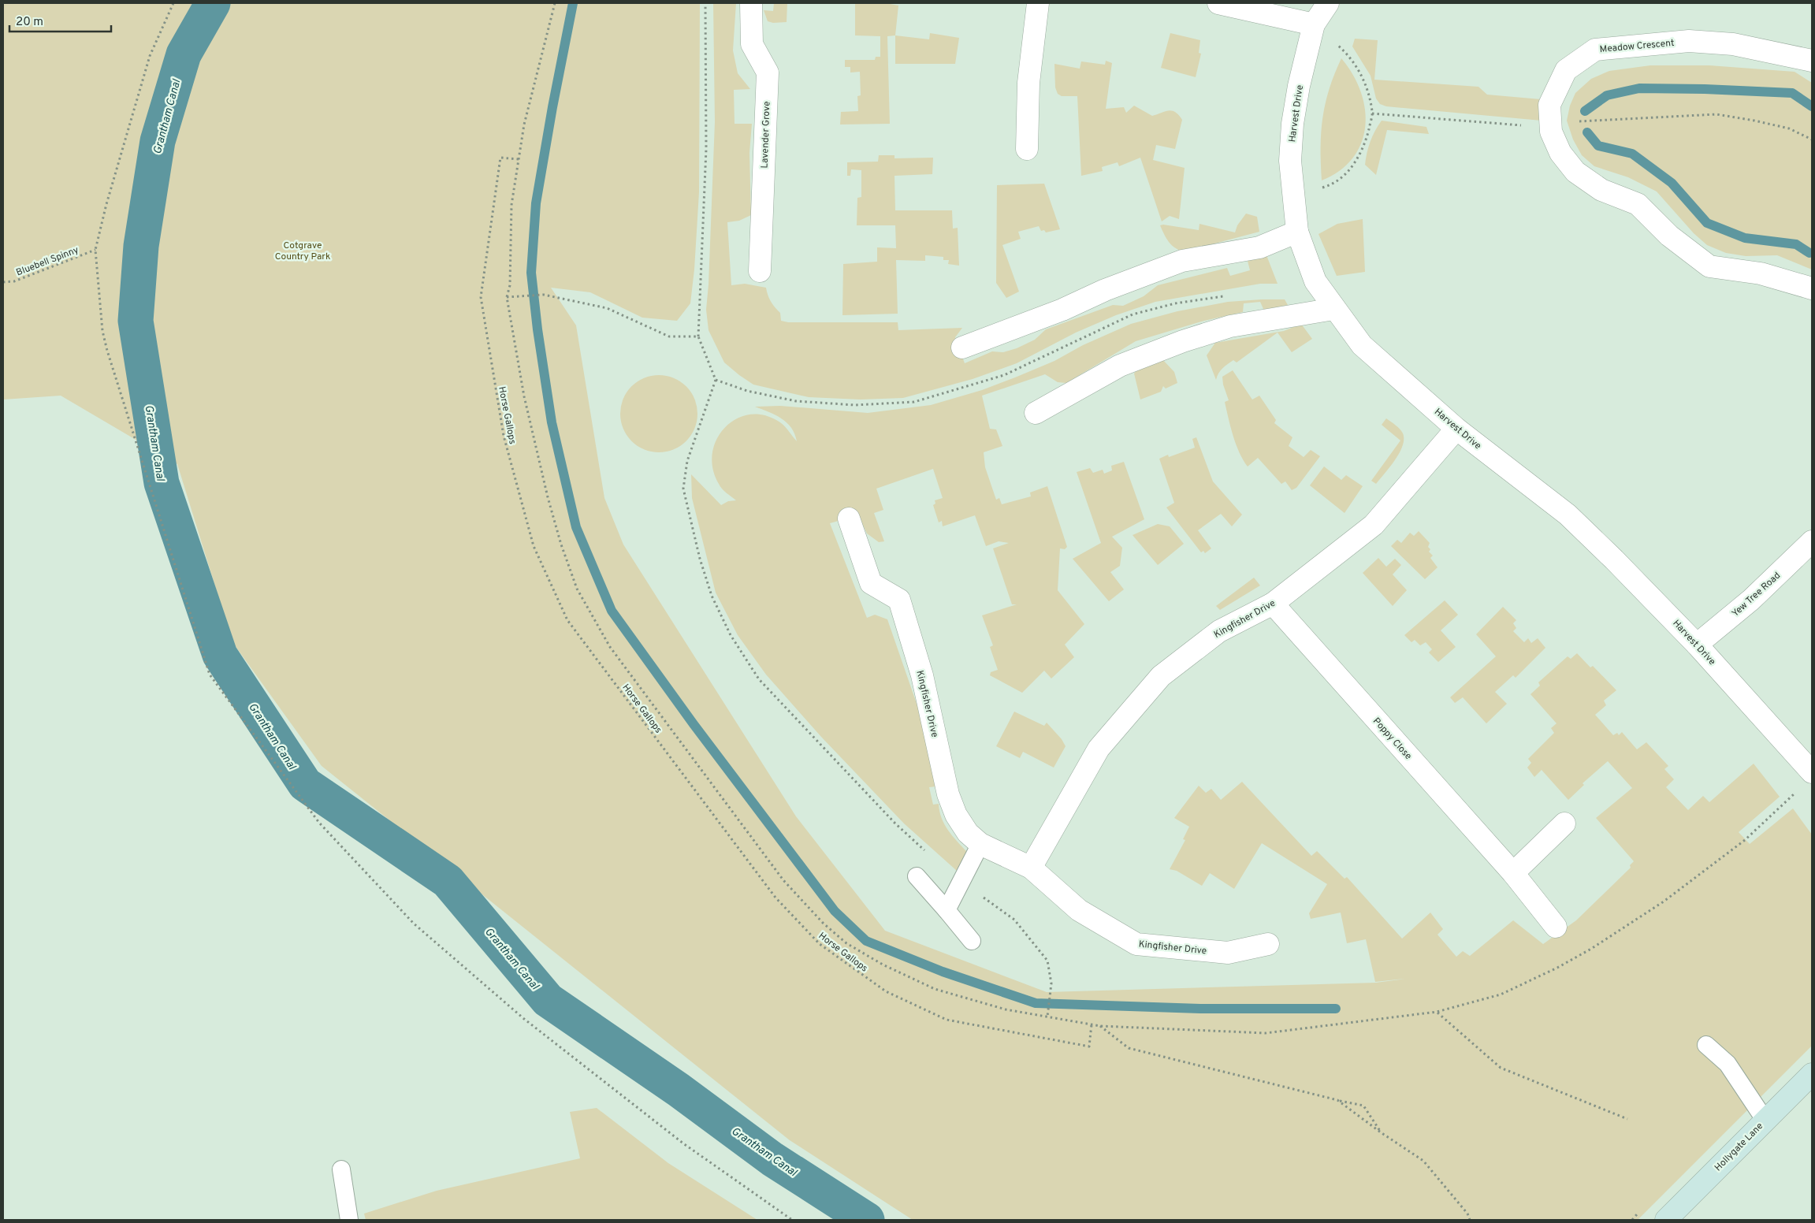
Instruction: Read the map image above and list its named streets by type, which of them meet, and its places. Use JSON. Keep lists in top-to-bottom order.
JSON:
{
  "streets": {
    "street": [
      "Meadow Crescent",
      "Harvest Drive",
      "Lavender Grove",
      "Yew Tree Road",
      "Kingfisher Drive",
      "Poppy Close",
      "Hollygate Lane"
    ],
    "path": ["Bluebell Spinny", "Horse Gallops"]
  },
  "crossings": [
    ["Harvest Drive", "Yew Tree Road"],
    ["Harvest Drive", "Kingfisher Drive"],
    ["Kingfisher Drive", "Poppy Close"]
  ],
  "water": ["Grantham Canal"],
  "parks": ["Cotgrave Country Park"],
  "scale_bar": "20 m"
}
